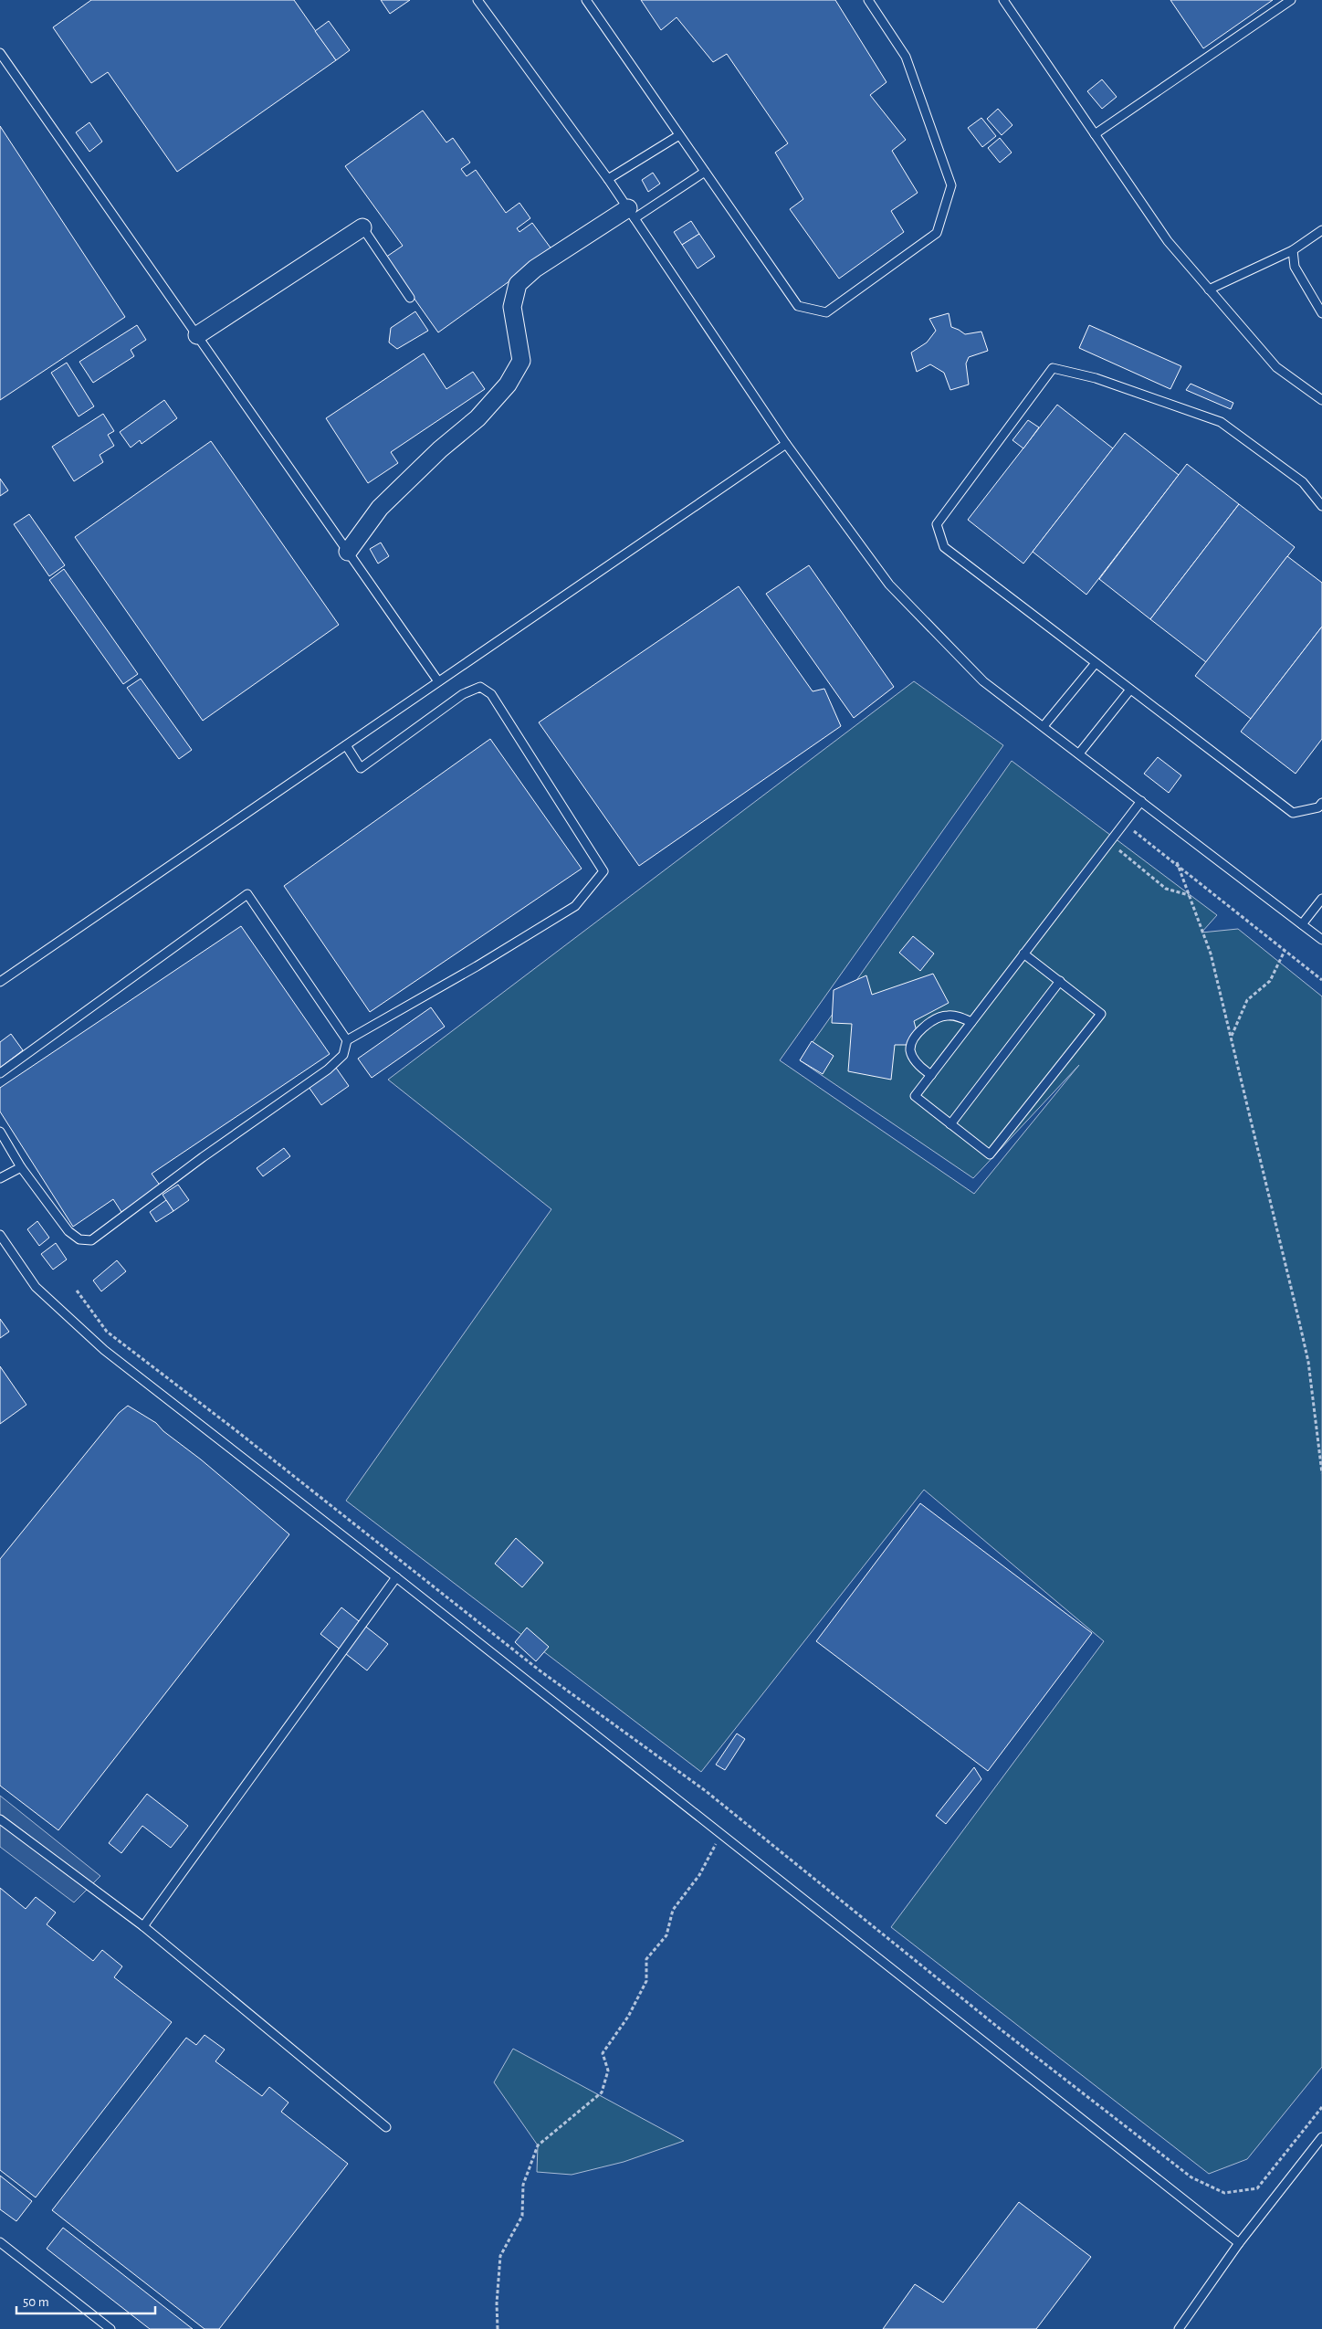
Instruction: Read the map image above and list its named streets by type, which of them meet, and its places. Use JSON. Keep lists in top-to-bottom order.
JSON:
{
  "scale_bar": "50 m"
}
